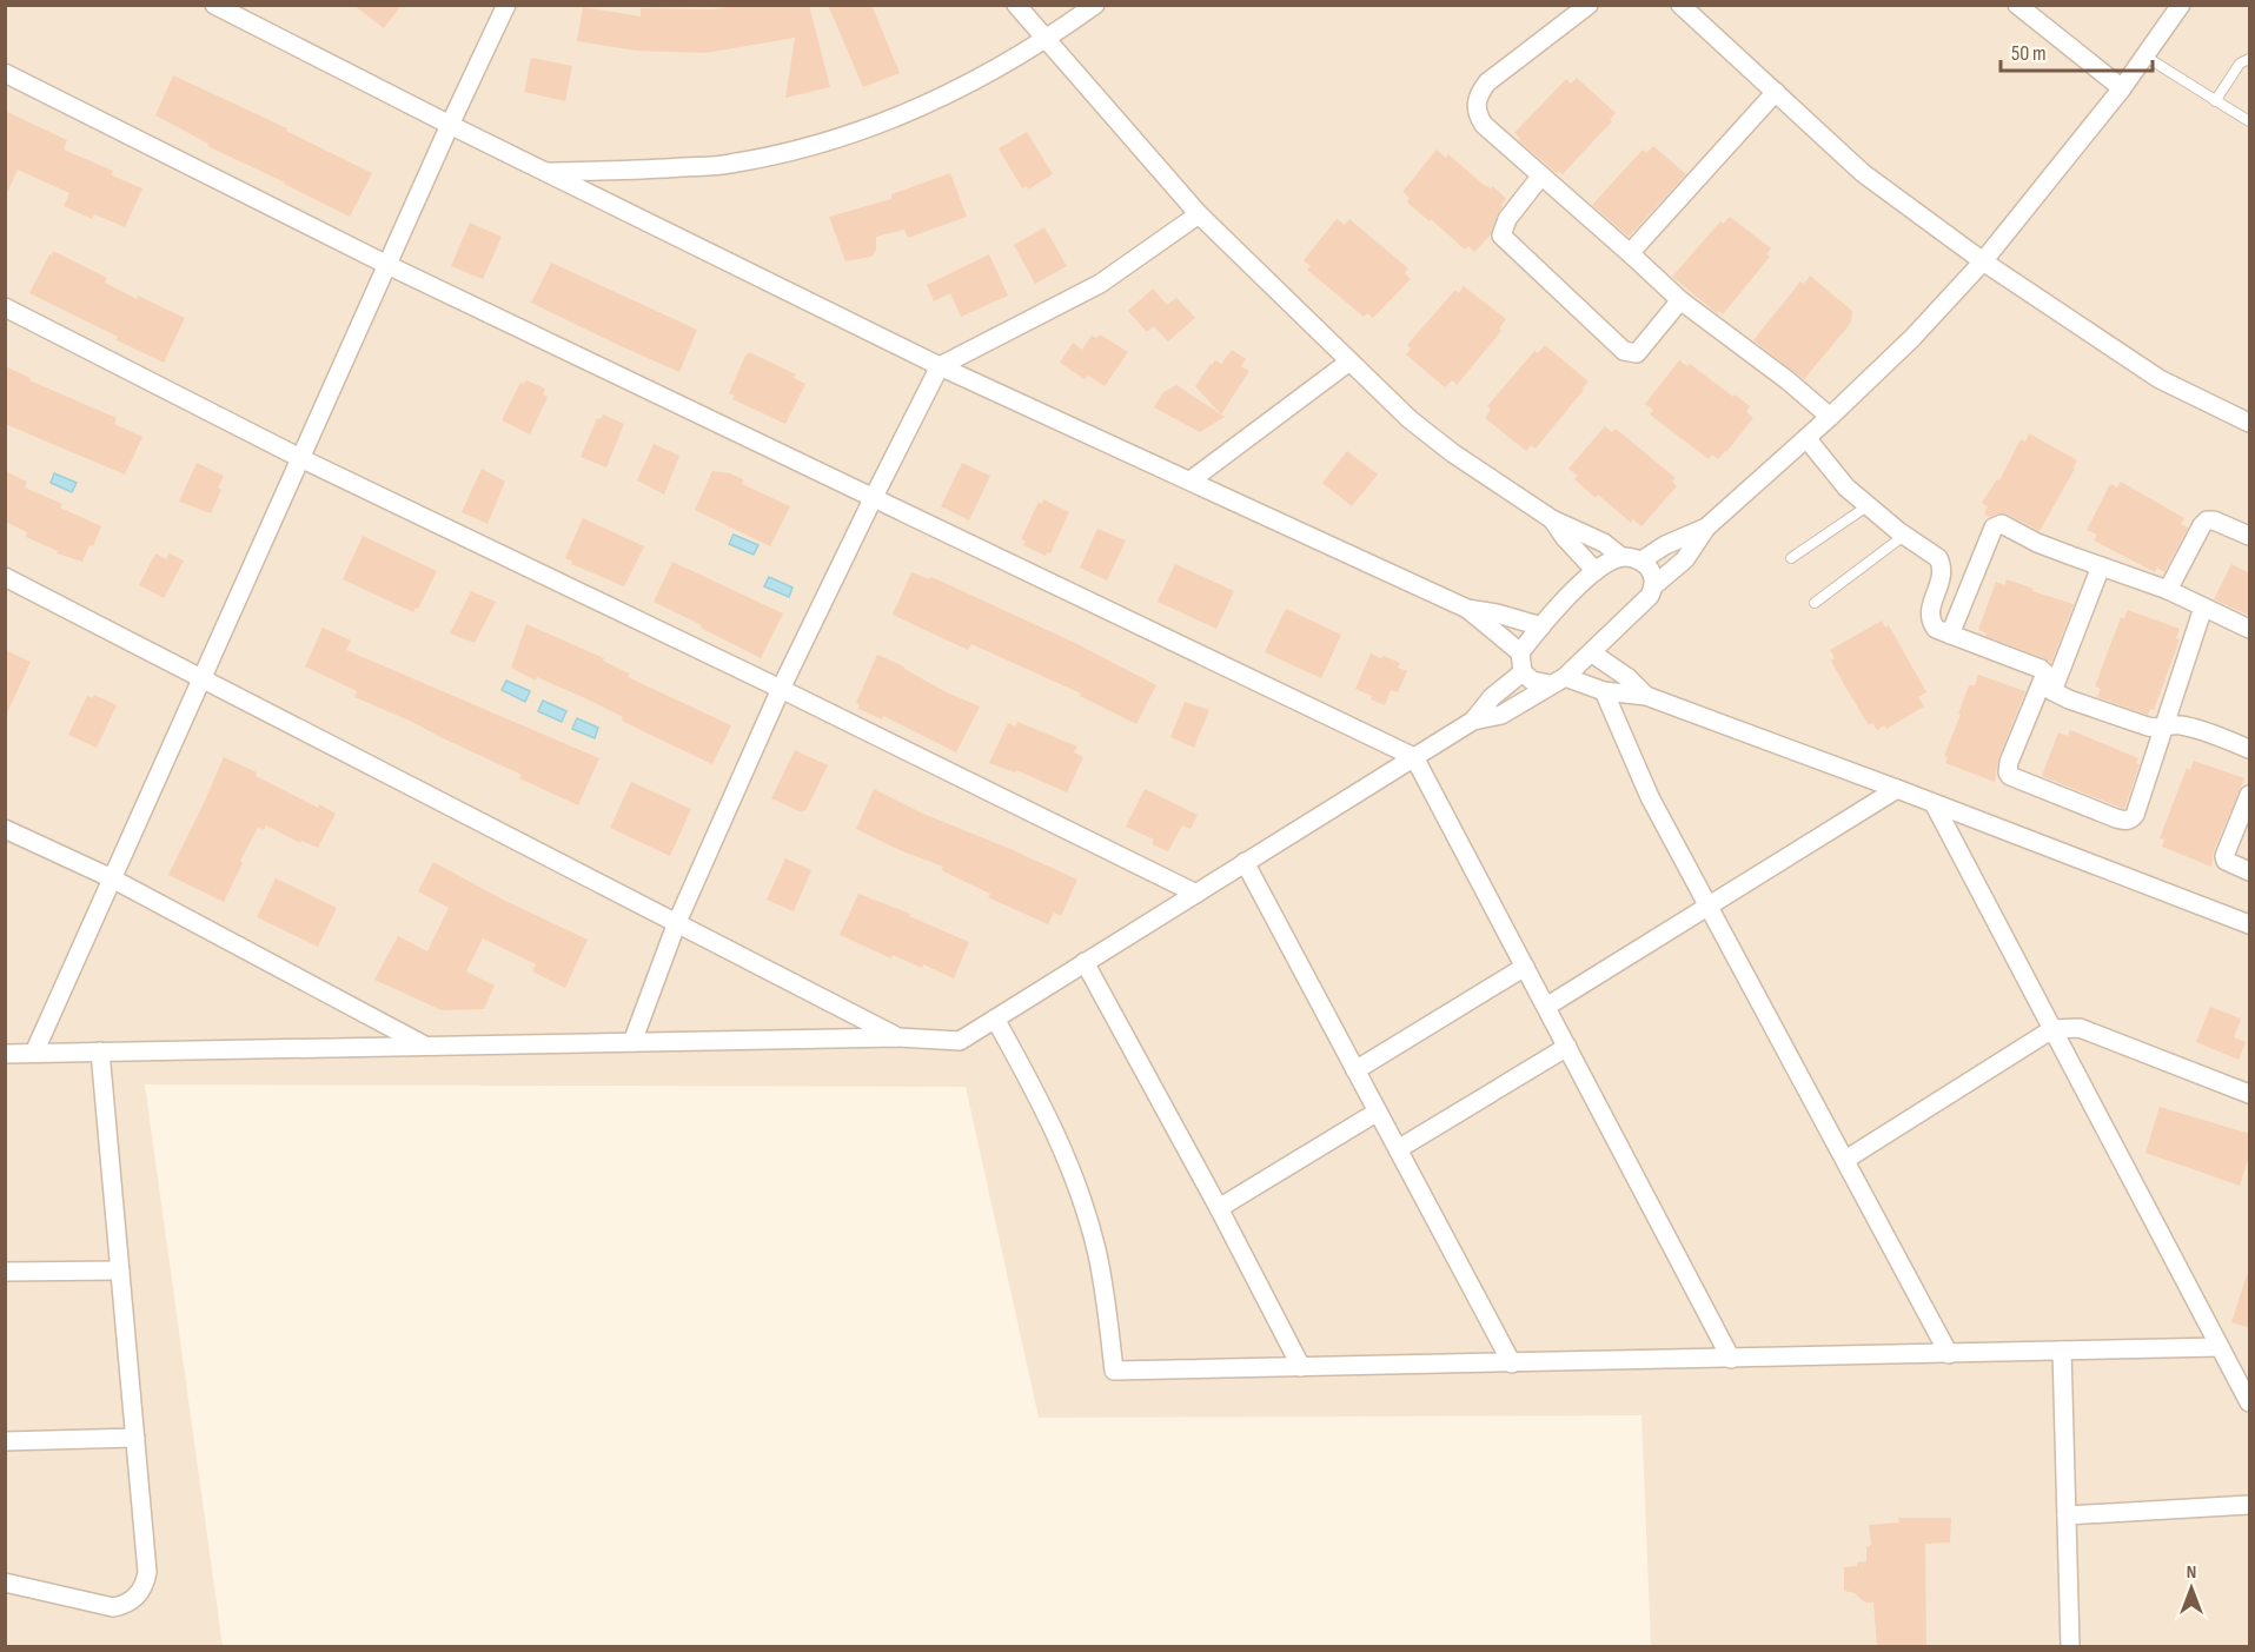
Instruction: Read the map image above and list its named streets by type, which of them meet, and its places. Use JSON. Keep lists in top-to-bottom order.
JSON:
{
  "scale_bar": "50 m",
  "north": "top"
}
